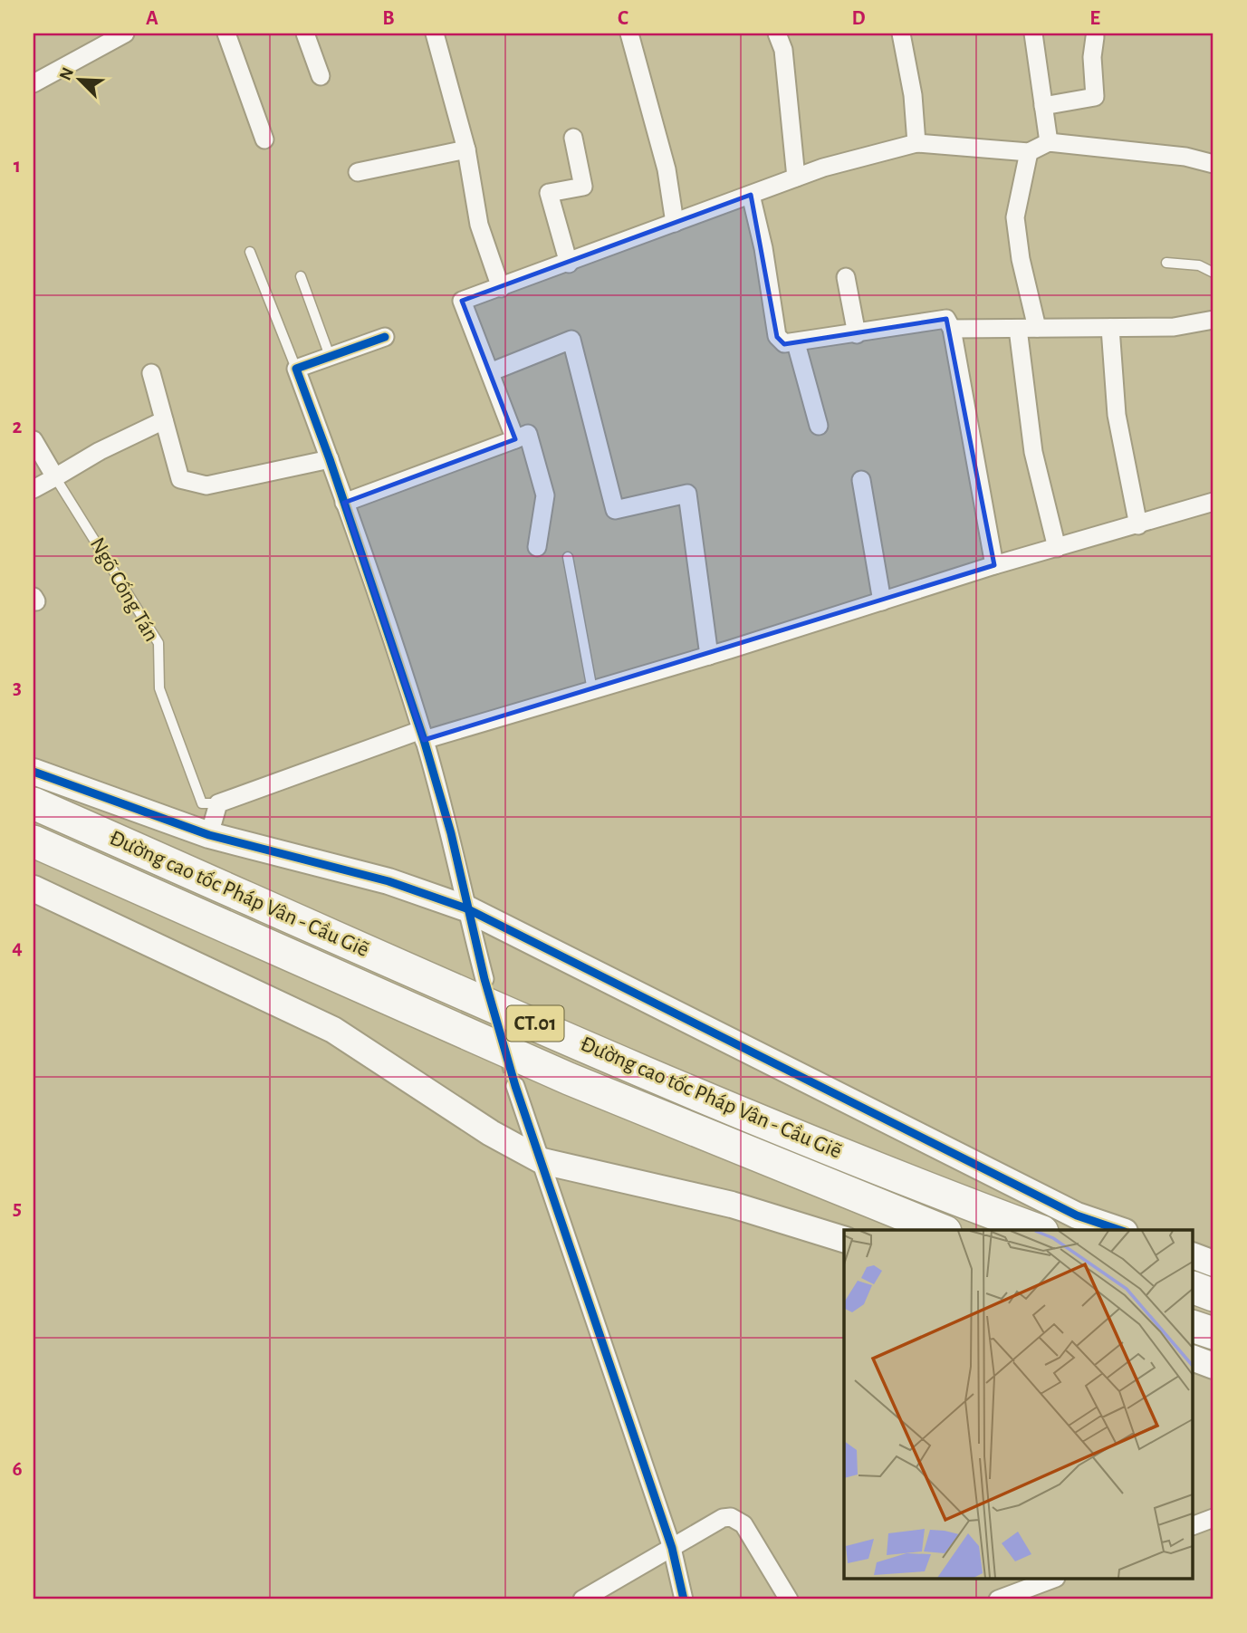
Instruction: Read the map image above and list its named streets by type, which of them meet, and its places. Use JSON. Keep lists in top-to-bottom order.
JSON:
{
  "streets": {
    "highway": ["Đường cao tốc Pháp Vân - Cầu Giẽ", "CT.01"],
    "lane": ["Ngõ Cống Tán"]
  },
  "north": "top left",
  "grid": {
    "columns": [
      "A",
      "B",
      "C",
      "D",
      "E"
    ],
    "rows": [
      "1",
      "2",
      "3",
      "4",
      "5",
      "6"
    ]
  }
}
